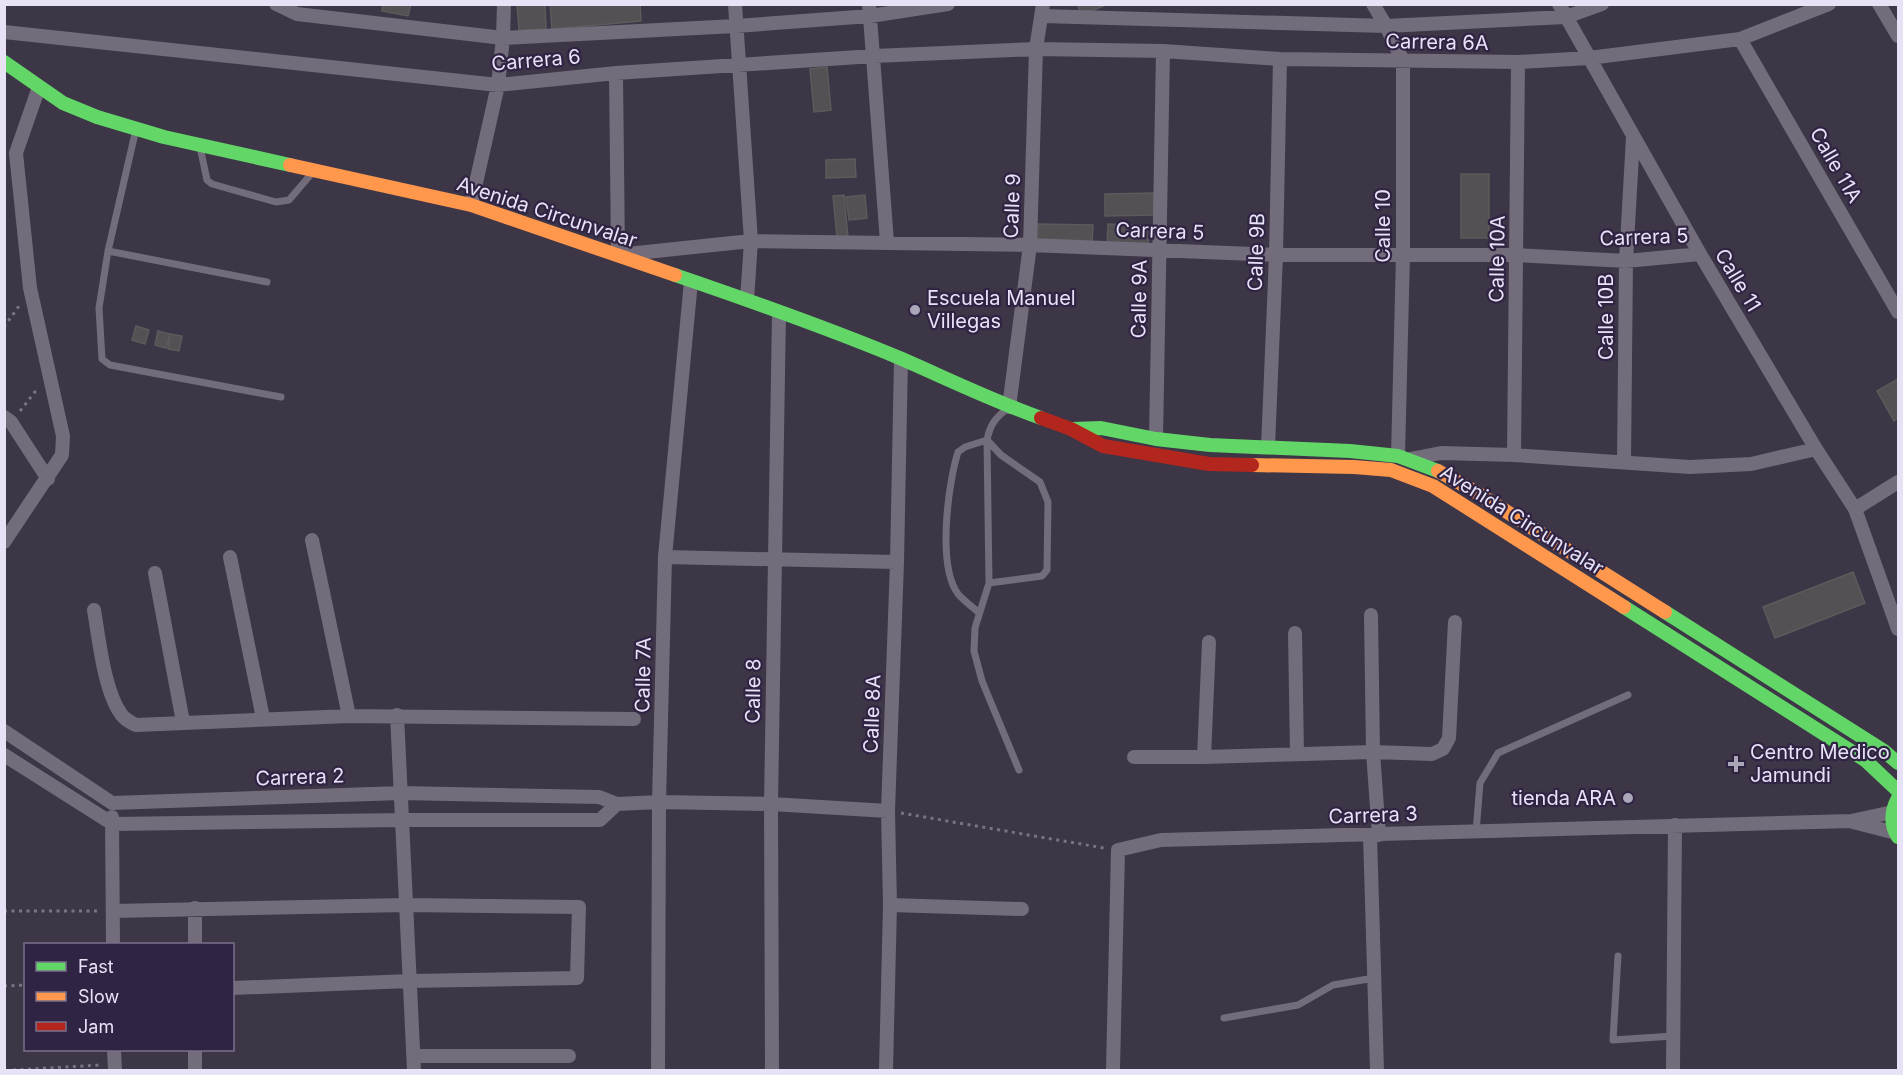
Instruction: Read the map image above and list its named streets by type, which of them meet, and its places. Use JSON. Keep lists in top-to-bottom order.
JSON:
{
  "streets": {
    "main road": ["Avenida Circunvalar"],
    "street": [
      "Carrera 6A",
      "Carrera 6",
      "Calle 11A",
      "Calle 9",
      "Calle 10",
      "Carrera 5",
      "Calle 9B",
      "Calle 10A",
      "Calle 11",
      "Calle 9A",
      "Calle 10B",
      "Calle 7A",
      "Calle 8",
      "Calle 8A",
      "Carrera 2",
      "Carrera 3"
    ]
  },
  "crossings": [
    ["Carrera 6A", "Carrera 6"],
    ["Carrera 6A", "Calle 11A"],
    ["Carrera 6A", "Calle 9"],
    ["Carrera 6A", "Calle 10"],
    ["Carrera 6A", "Calle 9B"],
    ["Carrera 6A", "Calle 10A"],
    ["Carrera 6A", "Calle 11"],
    ["Carrera 6A", "Calle 9A"],
    ["Carrera 6", "Calle 9"],
    ["Calle 9", "Avenida Circunvalar"],
    ["Calle 9", "Carrera 5"],
    ["Avenida Circunvalar", "Calle 10"],
    ["Avenida Circunvalar", "Carrera 5"],
    ["Avenida Circunvalar", "Calle 9B"],
    ["Avenida Circunvalar", "Calle 9A"],
    ["Avenida Circunvalar", "Calle 7A"],
    ["Avenida Circunvalar", "Calle 8"],
    ["Avenida Circunvalar", "Calle 8A"],
    ["Calle 10", "Carrera 5"],
    ["Carrera 5", "Calle 9B"],
    ["Carrera 5", "Calle 10A"],
    ["Carrera 5", "Calle 11"],
    ["Carrera 5", "Calle 9A"],
    ["Carrera 5", "Calle 10B"],
    ["Calle 11", "Calle 10B"],
    ["Calle 7A", "Carrera 2"],
    ["Calle 8", "Carrera 2"],
    ["Calle 8A", "Carrera 2"]
  ],
  "places": {
    "other": ["Escuela Manuel Villegas", "tienda ARA"],
    "health": ["Centro Medico Jamundi"]
  },
  "legend": ["Fast", "Slow", "Jam"]
}
